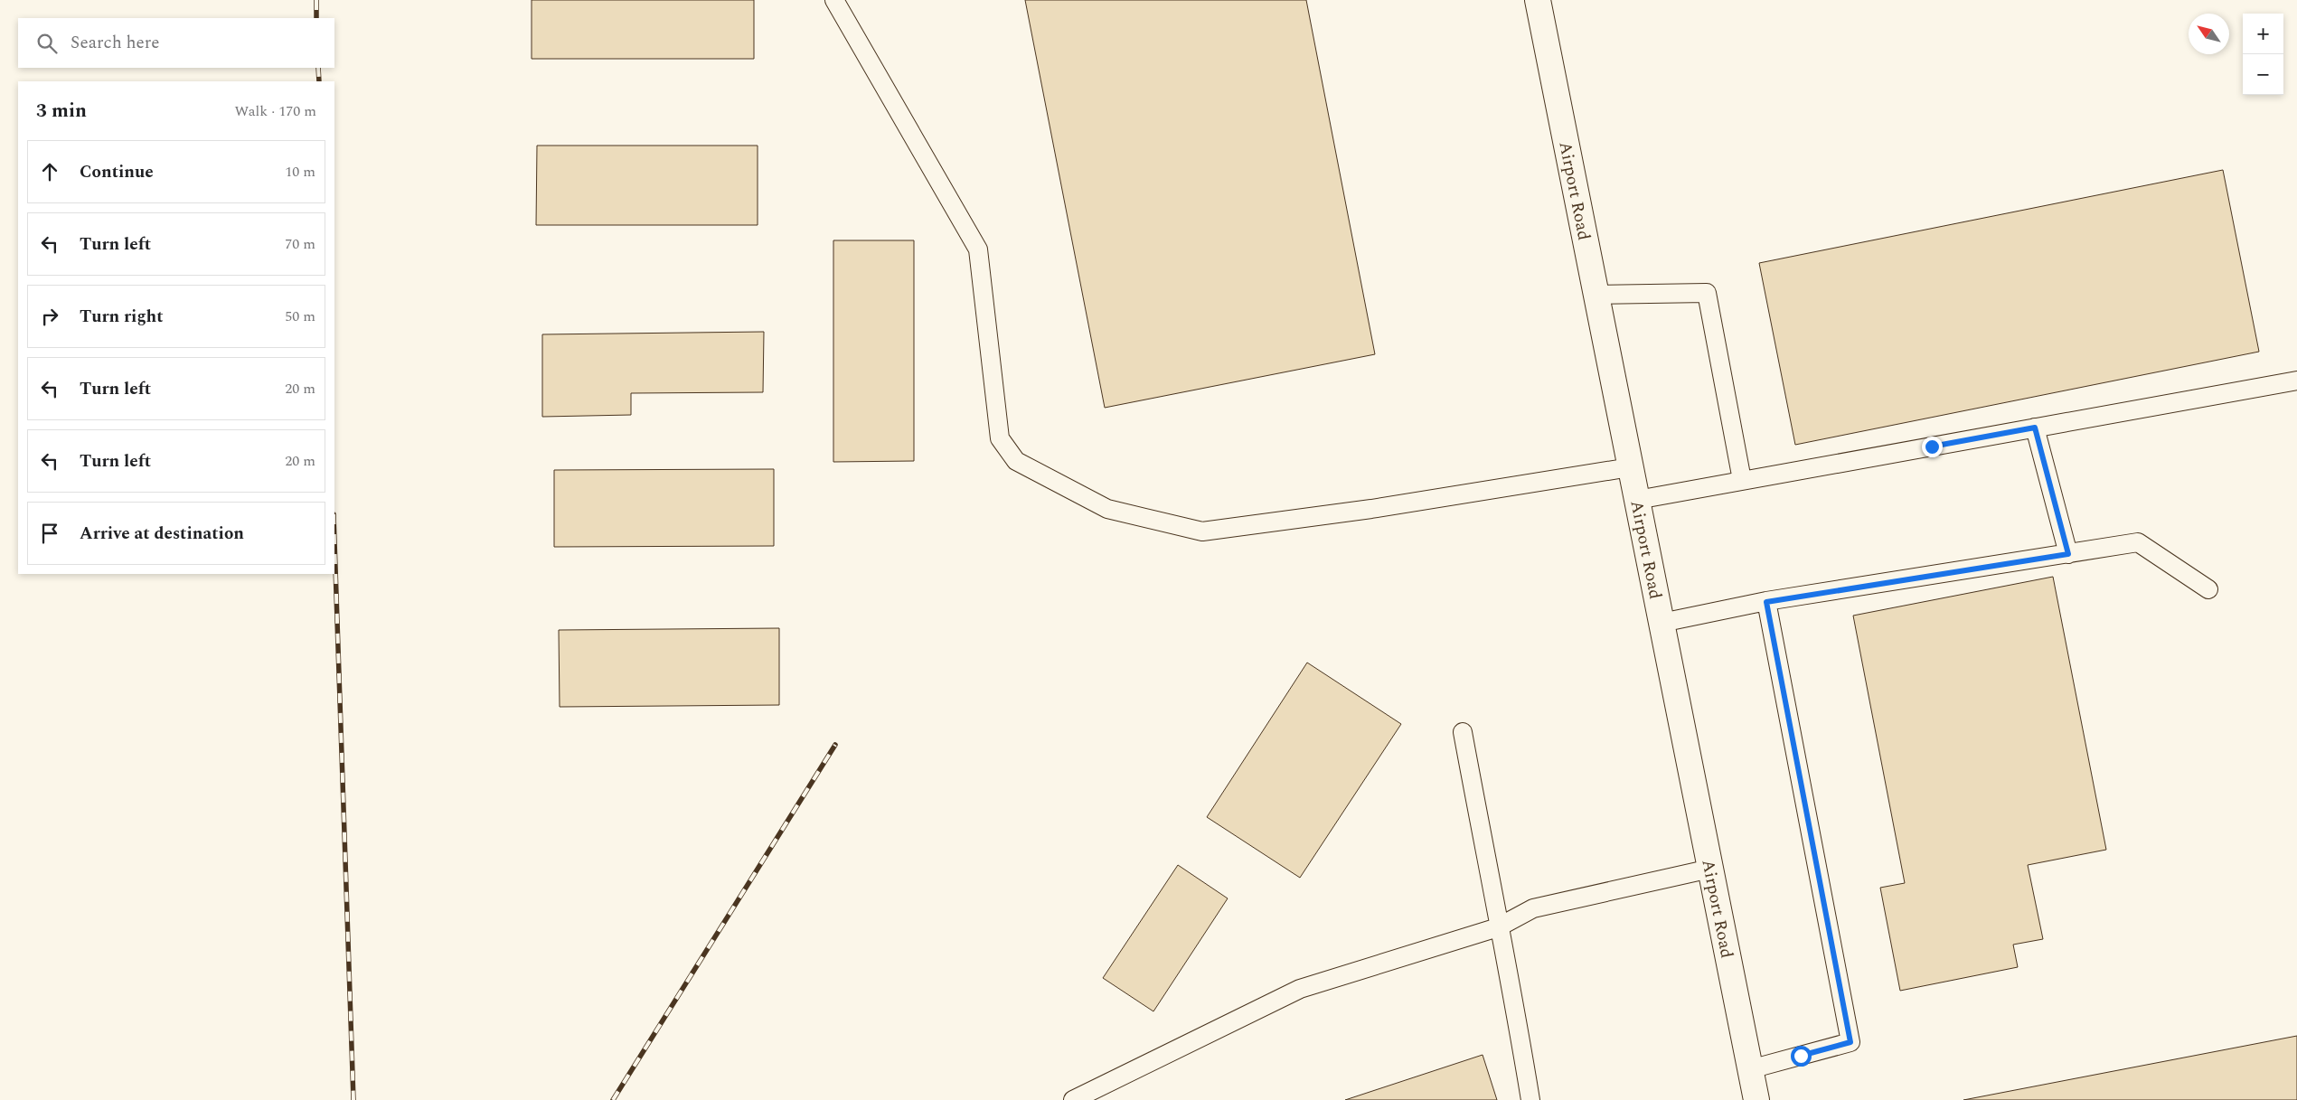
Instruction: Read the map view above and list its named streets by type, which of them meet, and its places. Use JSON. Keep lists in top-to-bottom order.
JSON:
{
  "streets": {
    "highway": ["Airport Road"]
  },
  "north": "top left",
  "page": {
    "map_buttons": ["+", "−"],
    "search": "Search here",
    "heading": ["3 min", "Walk · 170 m"],
    "list": [
      ["Continue", "10 m"],
      ["Turn left", "70 m"],
      ["Turn right", "50 m"],
      ["Turn left", "20 m"],
      ["Turn left", "20 m"],
      "Arrive at destination"
    ]
  }
}
